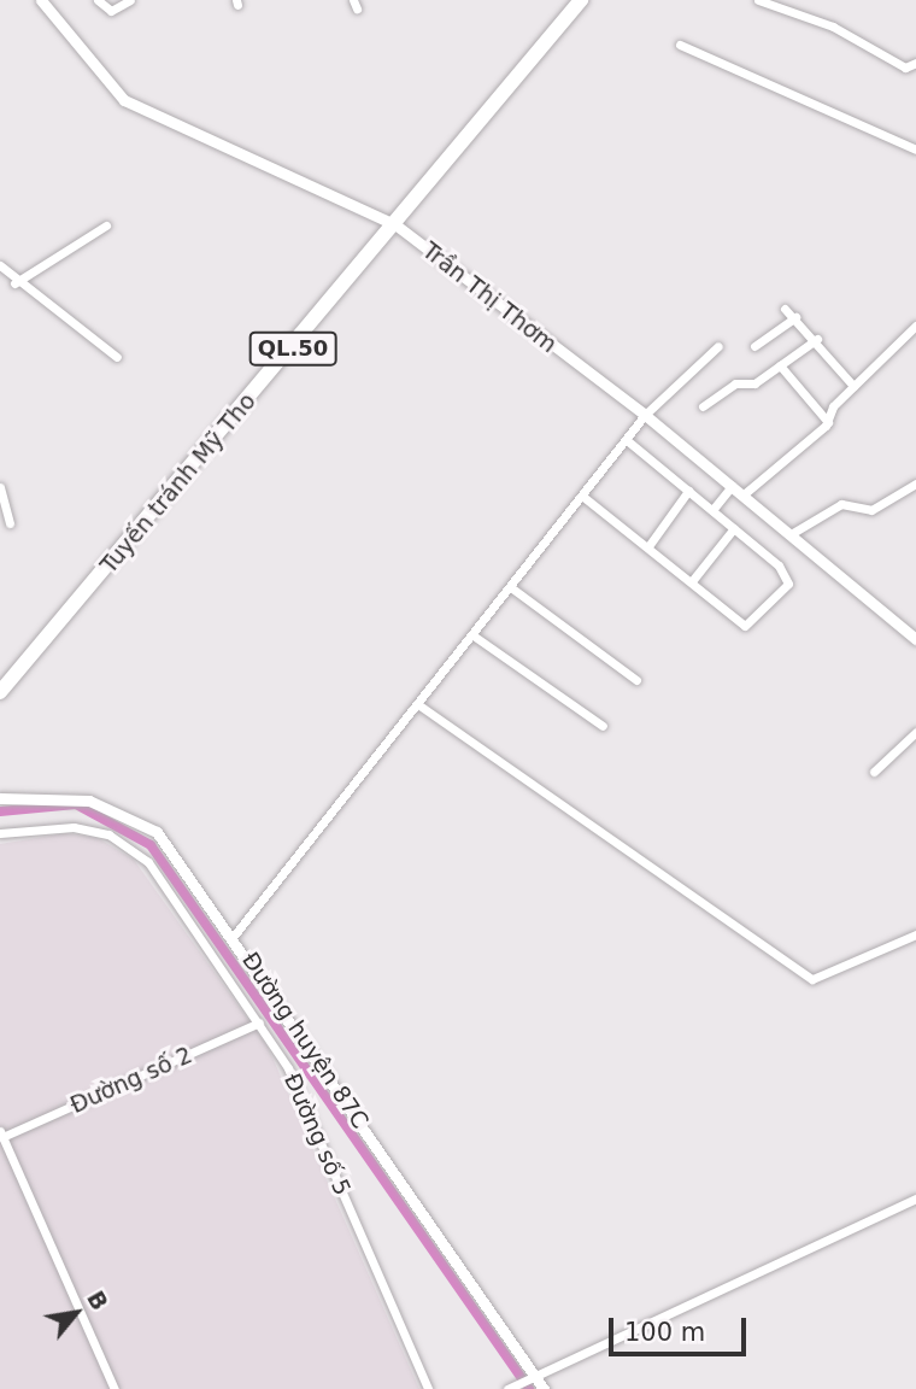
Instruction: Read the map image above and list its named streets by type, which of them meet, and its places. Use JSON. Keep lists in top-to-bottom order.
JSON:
{
  "streets": {
    "highway": ["QL.50", "Tuyến tránh Mỹ Tho"],
    "street": [
      "Trần Thị Thơm",
      "Đường huyện 87C",
      "Đường số 2",
      "Đường số 5"
    ]
  },
  "crossings": [
    ["Trần Thị Thơm", "Tuyến tránh Mỹ Tho"],
    ["Đường số 2", "Đường số 5"]
  ],
  "scale_bar": "100 m",
  "north": "top right"
}
